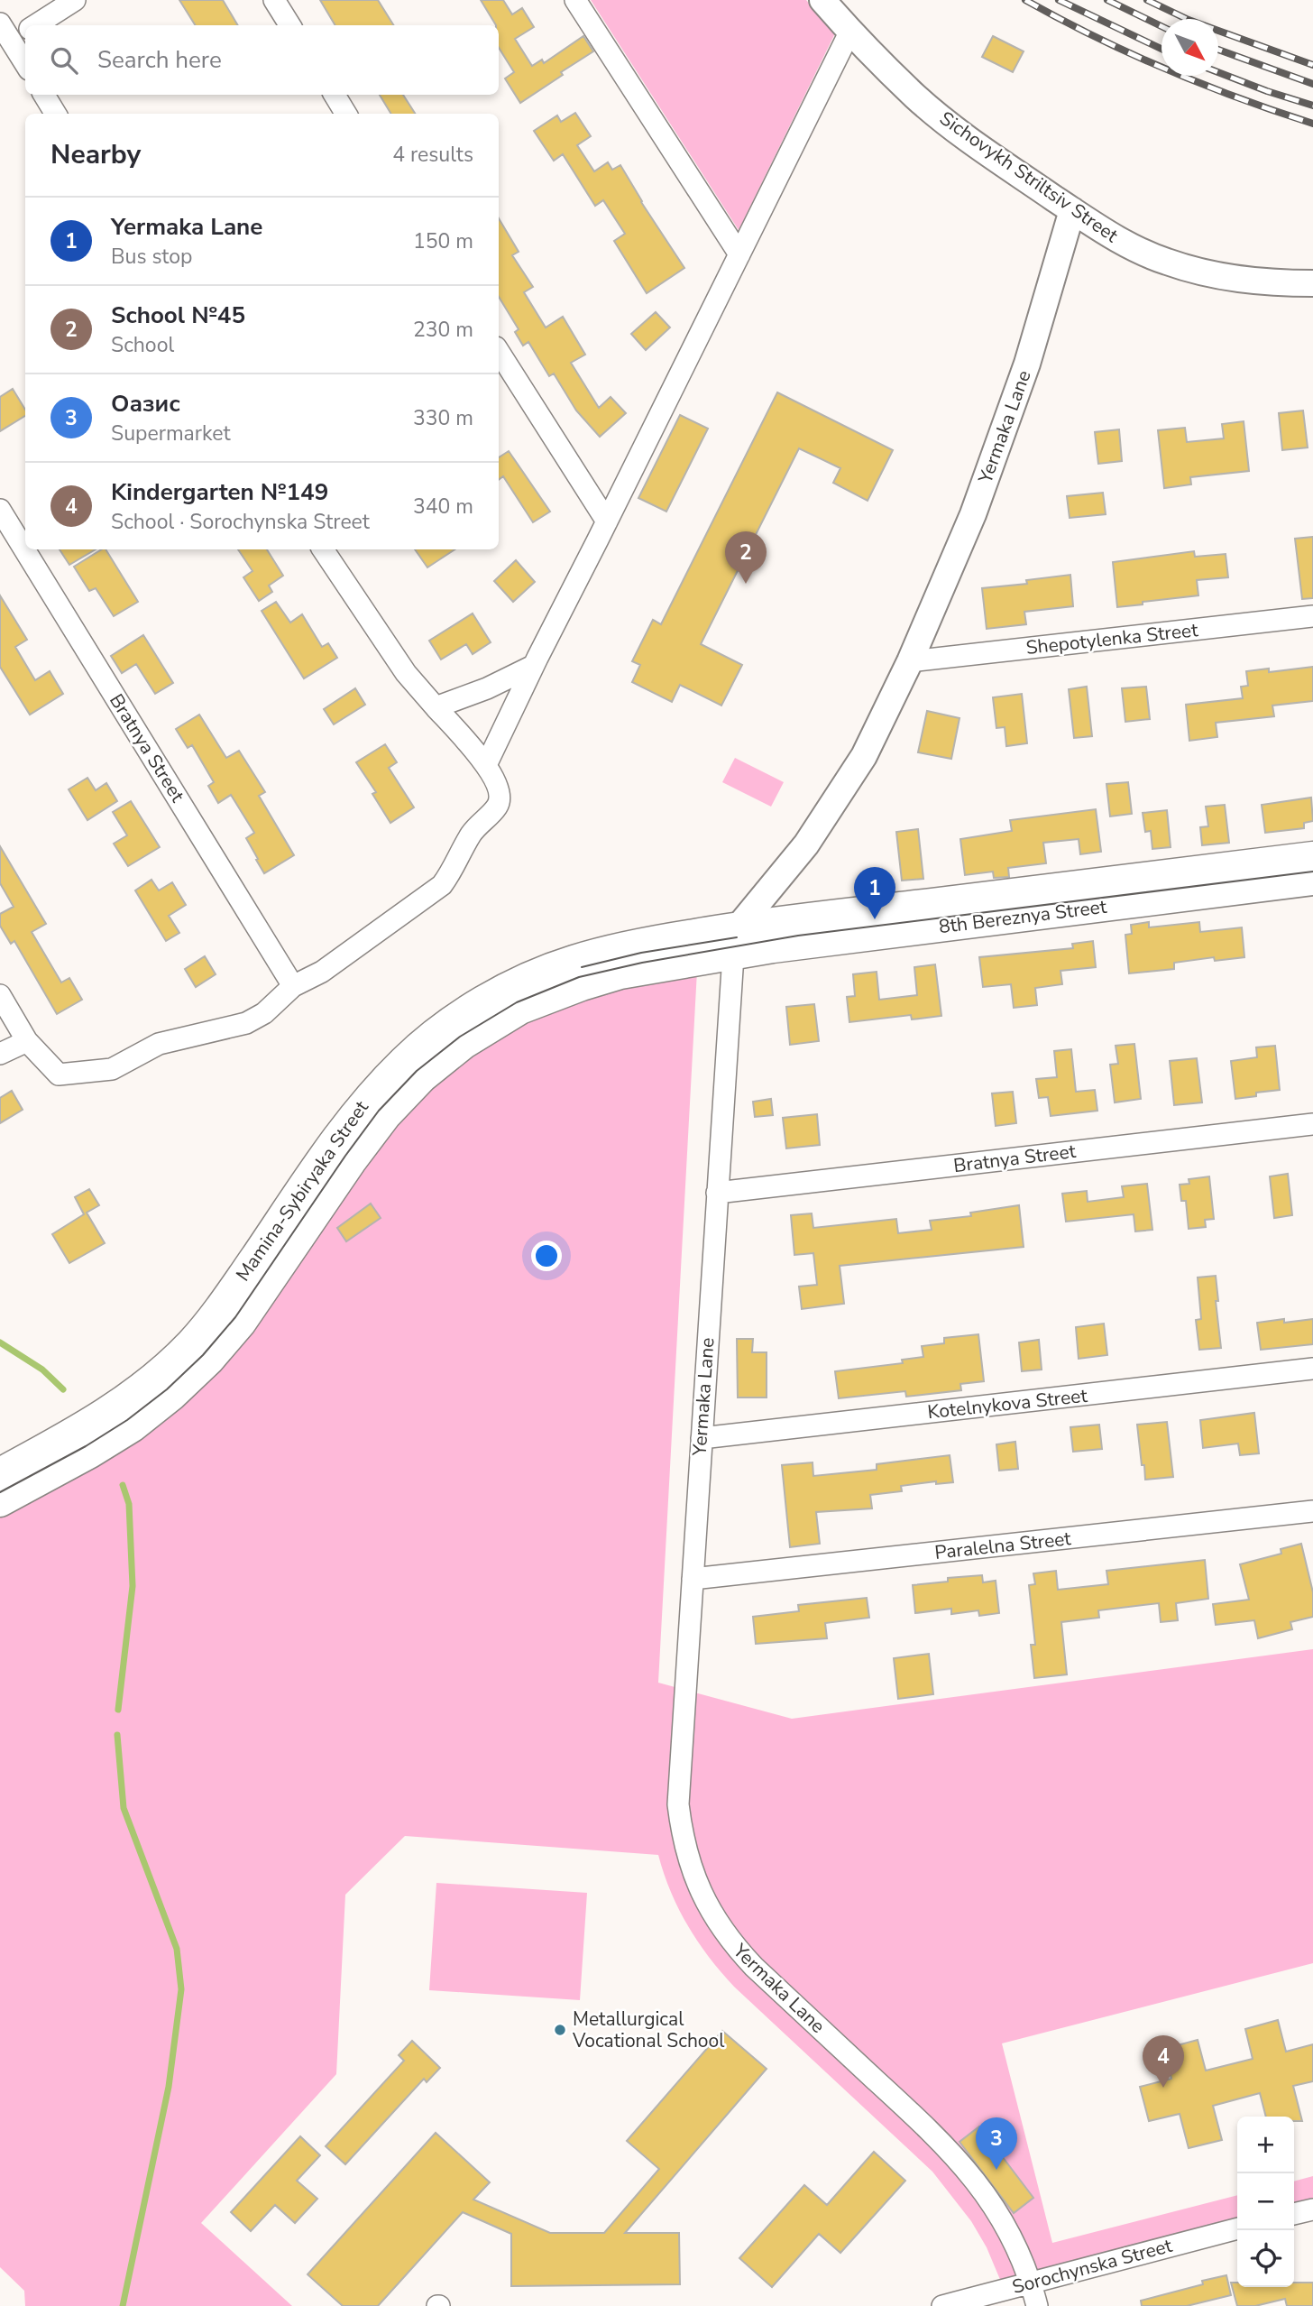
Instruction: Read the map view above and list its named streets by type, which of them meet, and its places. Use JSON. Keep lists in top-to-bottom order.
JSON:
{
  "streets": {
    "main road": ["Yermaka Lane", "8th Bereznya Street", "Mamina-Sybiryaka Street"],
    "street": [
      "Sichovykh Striltsiv Street",
      "Shepotylenka Street",
      "Bratnya Street",
      "Kotelnykova Street",
      "Paralelna Street",
      "Sorochynska Street"
    ]
  },
  "crossings": [
    ["Sichovykh Striltsiv Street", "Yermaka Lane"],
    ["Yermaka Lane", "Shepotylenka Street"],
    ["Yermaka Lane", "Bratnya Street"],
    ["Yermaka Lane", "8th Bereznya Street"],
    ["Yermaka Lane", "Mamina-Sybiryaka Street"],
    ["Yermaka Lane", "Kotelnykova Street"],
    ["Yermaka Lane", "Paralelna Street"],
    ["Yermaka Lane", "Sorochynska Street"],
    ["8th Bereznya Street", "Mamina-Sybiryaka Street"]
  ],
  "places": ["Metallurgical Vocational School"],
  "north": "bottom right",
  "page": {
    "search": "Search here",
    "heading": ["Nearby", "4 results"],
    "list": [
      {
        "mark": "1",
        "name": "Yermaka Lane",
        "note": "Bus stop",
        "value": "150 m"
      },
      {
        "mark": "2",
        "name": "School №45",
        "note": "School",
        "value": "230 m"
      },
      {
        "mark": "3",
        "name": "Оазис",
        "note": "Supermarket",
        "value": "330 m"
      },
      {
        "mark": "4",
        "name": "Kindergarten №149",
        "note": "School · Sorochynska Street",
        "value": "340 m"
      }
    ],
    "pins": [
      "2",
      "1",
      "4",
      "3"
    ],
    "map_buttons": ["+", "−"]
  }
}
